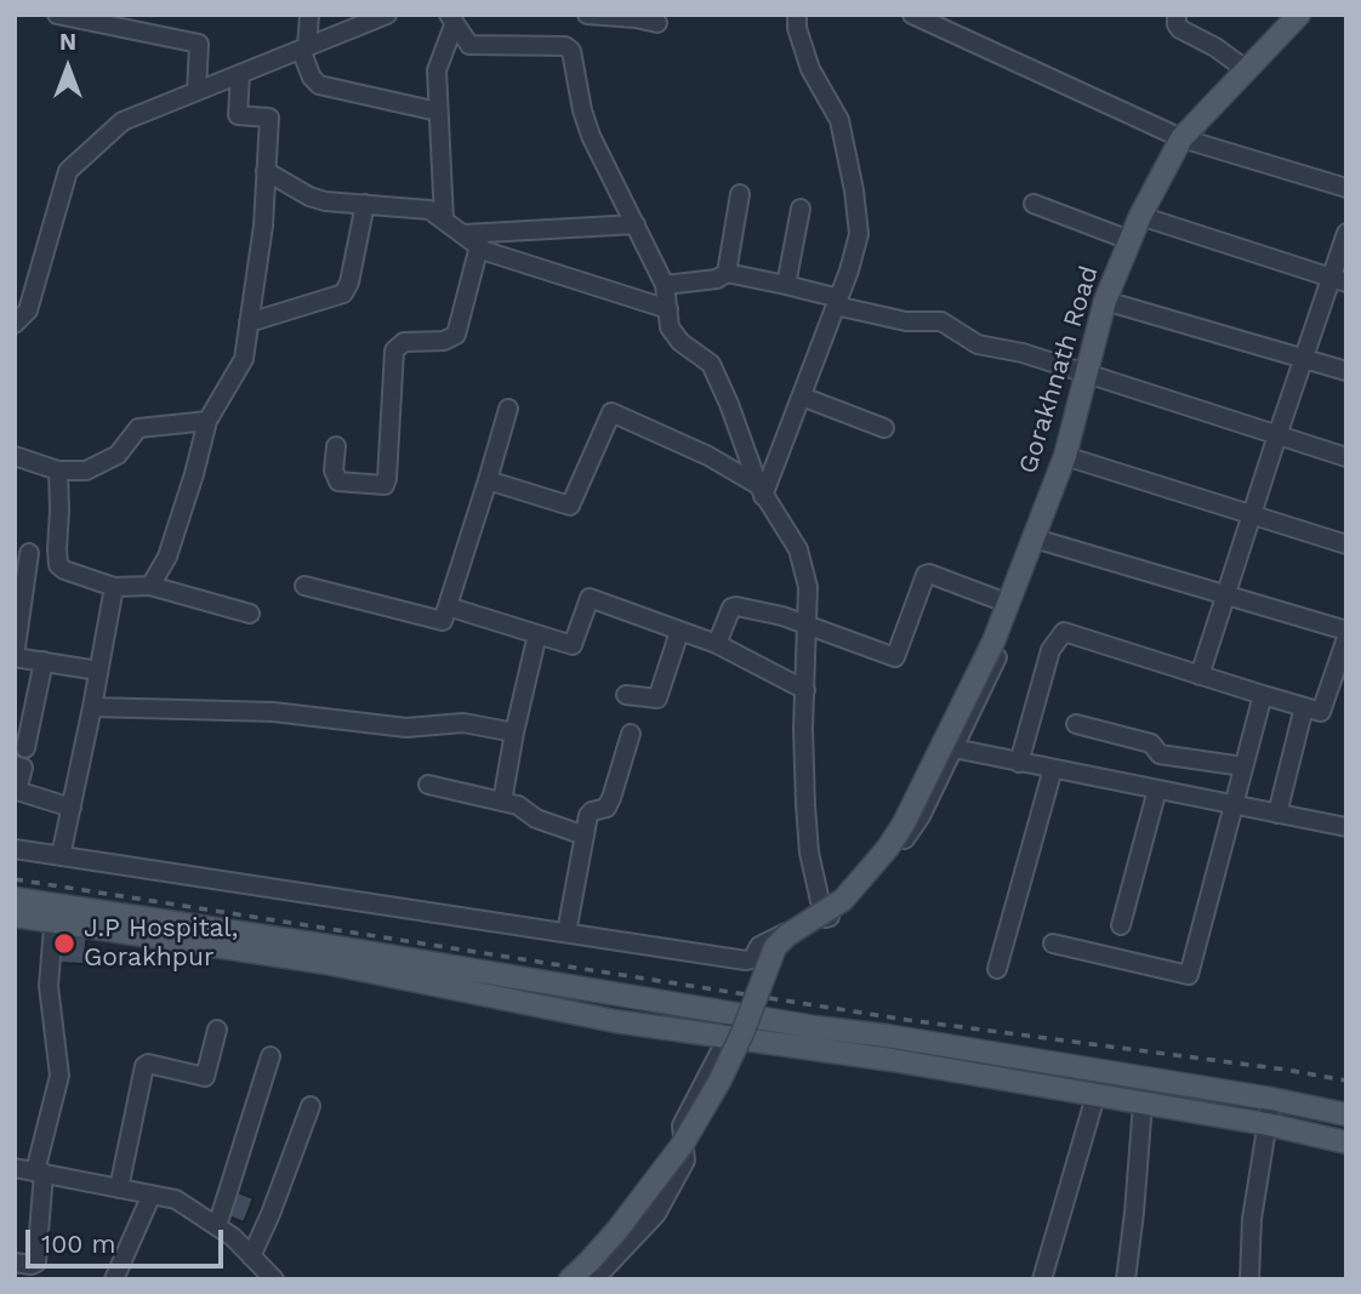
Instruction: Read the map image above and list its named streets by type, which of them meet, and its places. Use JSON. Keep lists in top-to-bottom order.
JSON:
{
  "streets": {
    "main road": ["Gorakhnath Road"]
  },
  "places": ["J.P Hospital, Gorakhpur"],
  "scale_bar": "100 m",
  "north": "top"
}
